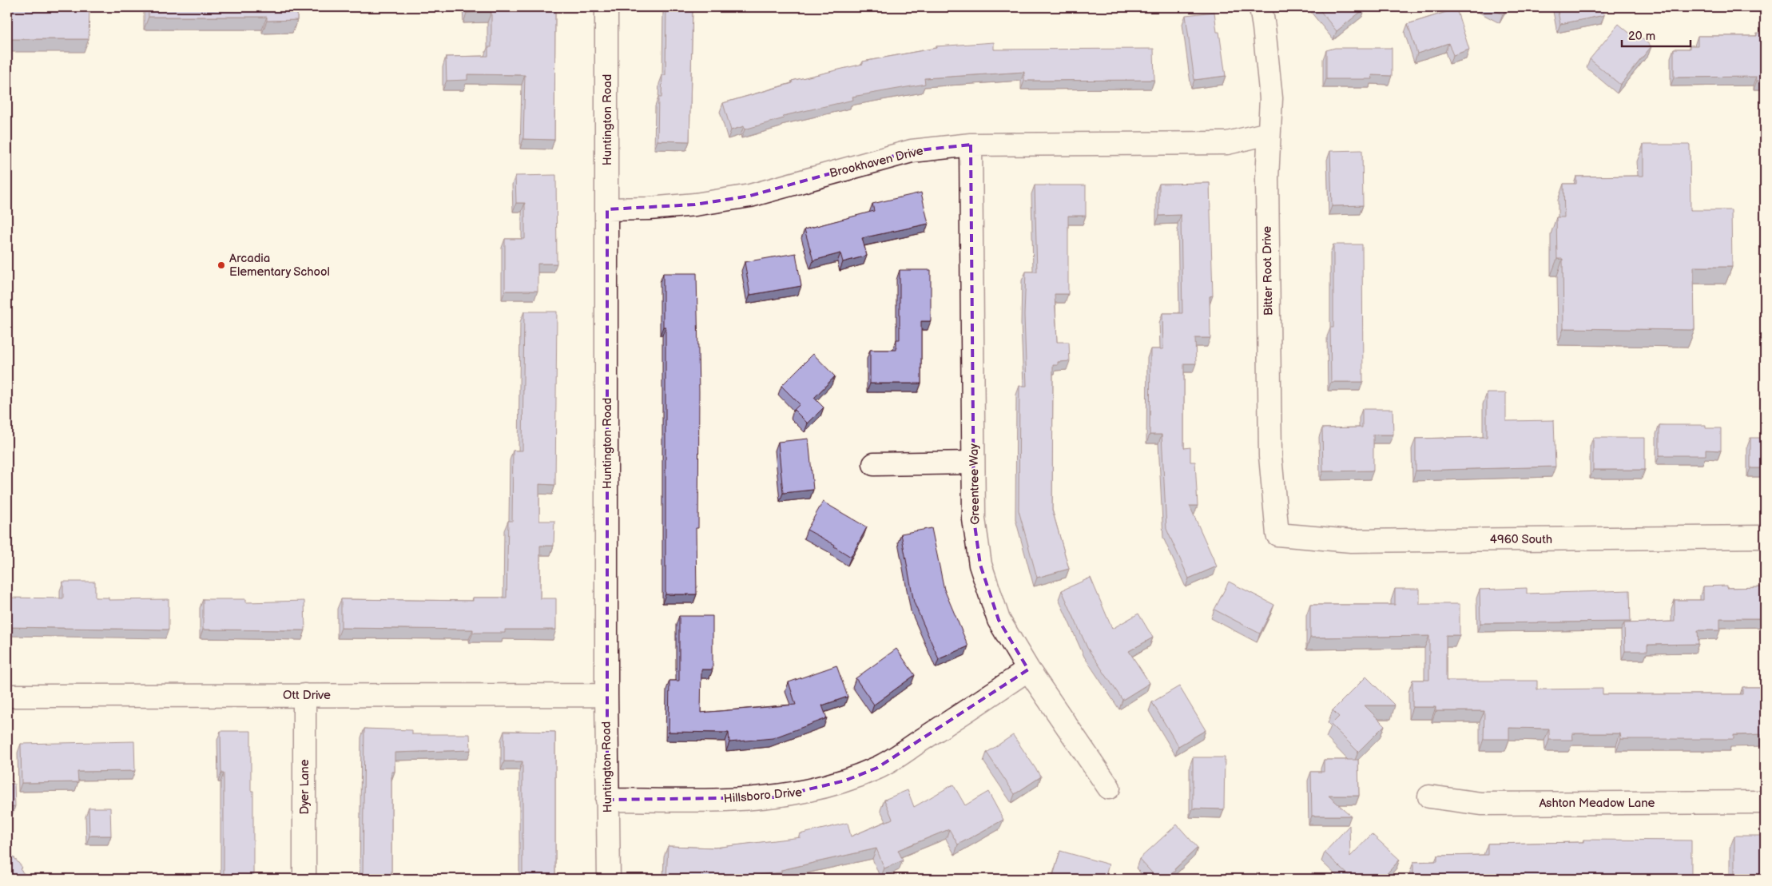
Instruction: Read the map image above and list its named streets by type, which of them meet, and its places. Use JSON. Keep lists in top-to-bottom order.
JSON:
{
  "streets": {
    "street": [
      "Huntington Road",
      "Brookhaven Drive",
      "Bitter Root Drive",
      "Greentree Way",
      "4960 South",
      "Ott Drive",
      "Dyer Lane",
      "Hillsboro Drive",
      "Ashton Meadow Lane"
    ]
  },
  "crossings": [
    ["Huntington Road", "Brookhaven Drive"],
    ["Huntington Road", "Ott Drive"],
    ["Huntington Road", "Hillsboro Drive"],
    ["Brookhaven Drive", "Bitter Root Drive"],
    ["Brookhaven Drive", "Greentree Way"],
    ["Bitter Root Drive", "4960 South"],
    ["Greentree Way", "Hillsboro Drive"],
    ["Ott Drive", "Dyer Lane"]
  ],
  "places": ["Arcadia Elementary School"],
  "scale_bar": "20 m"
}
